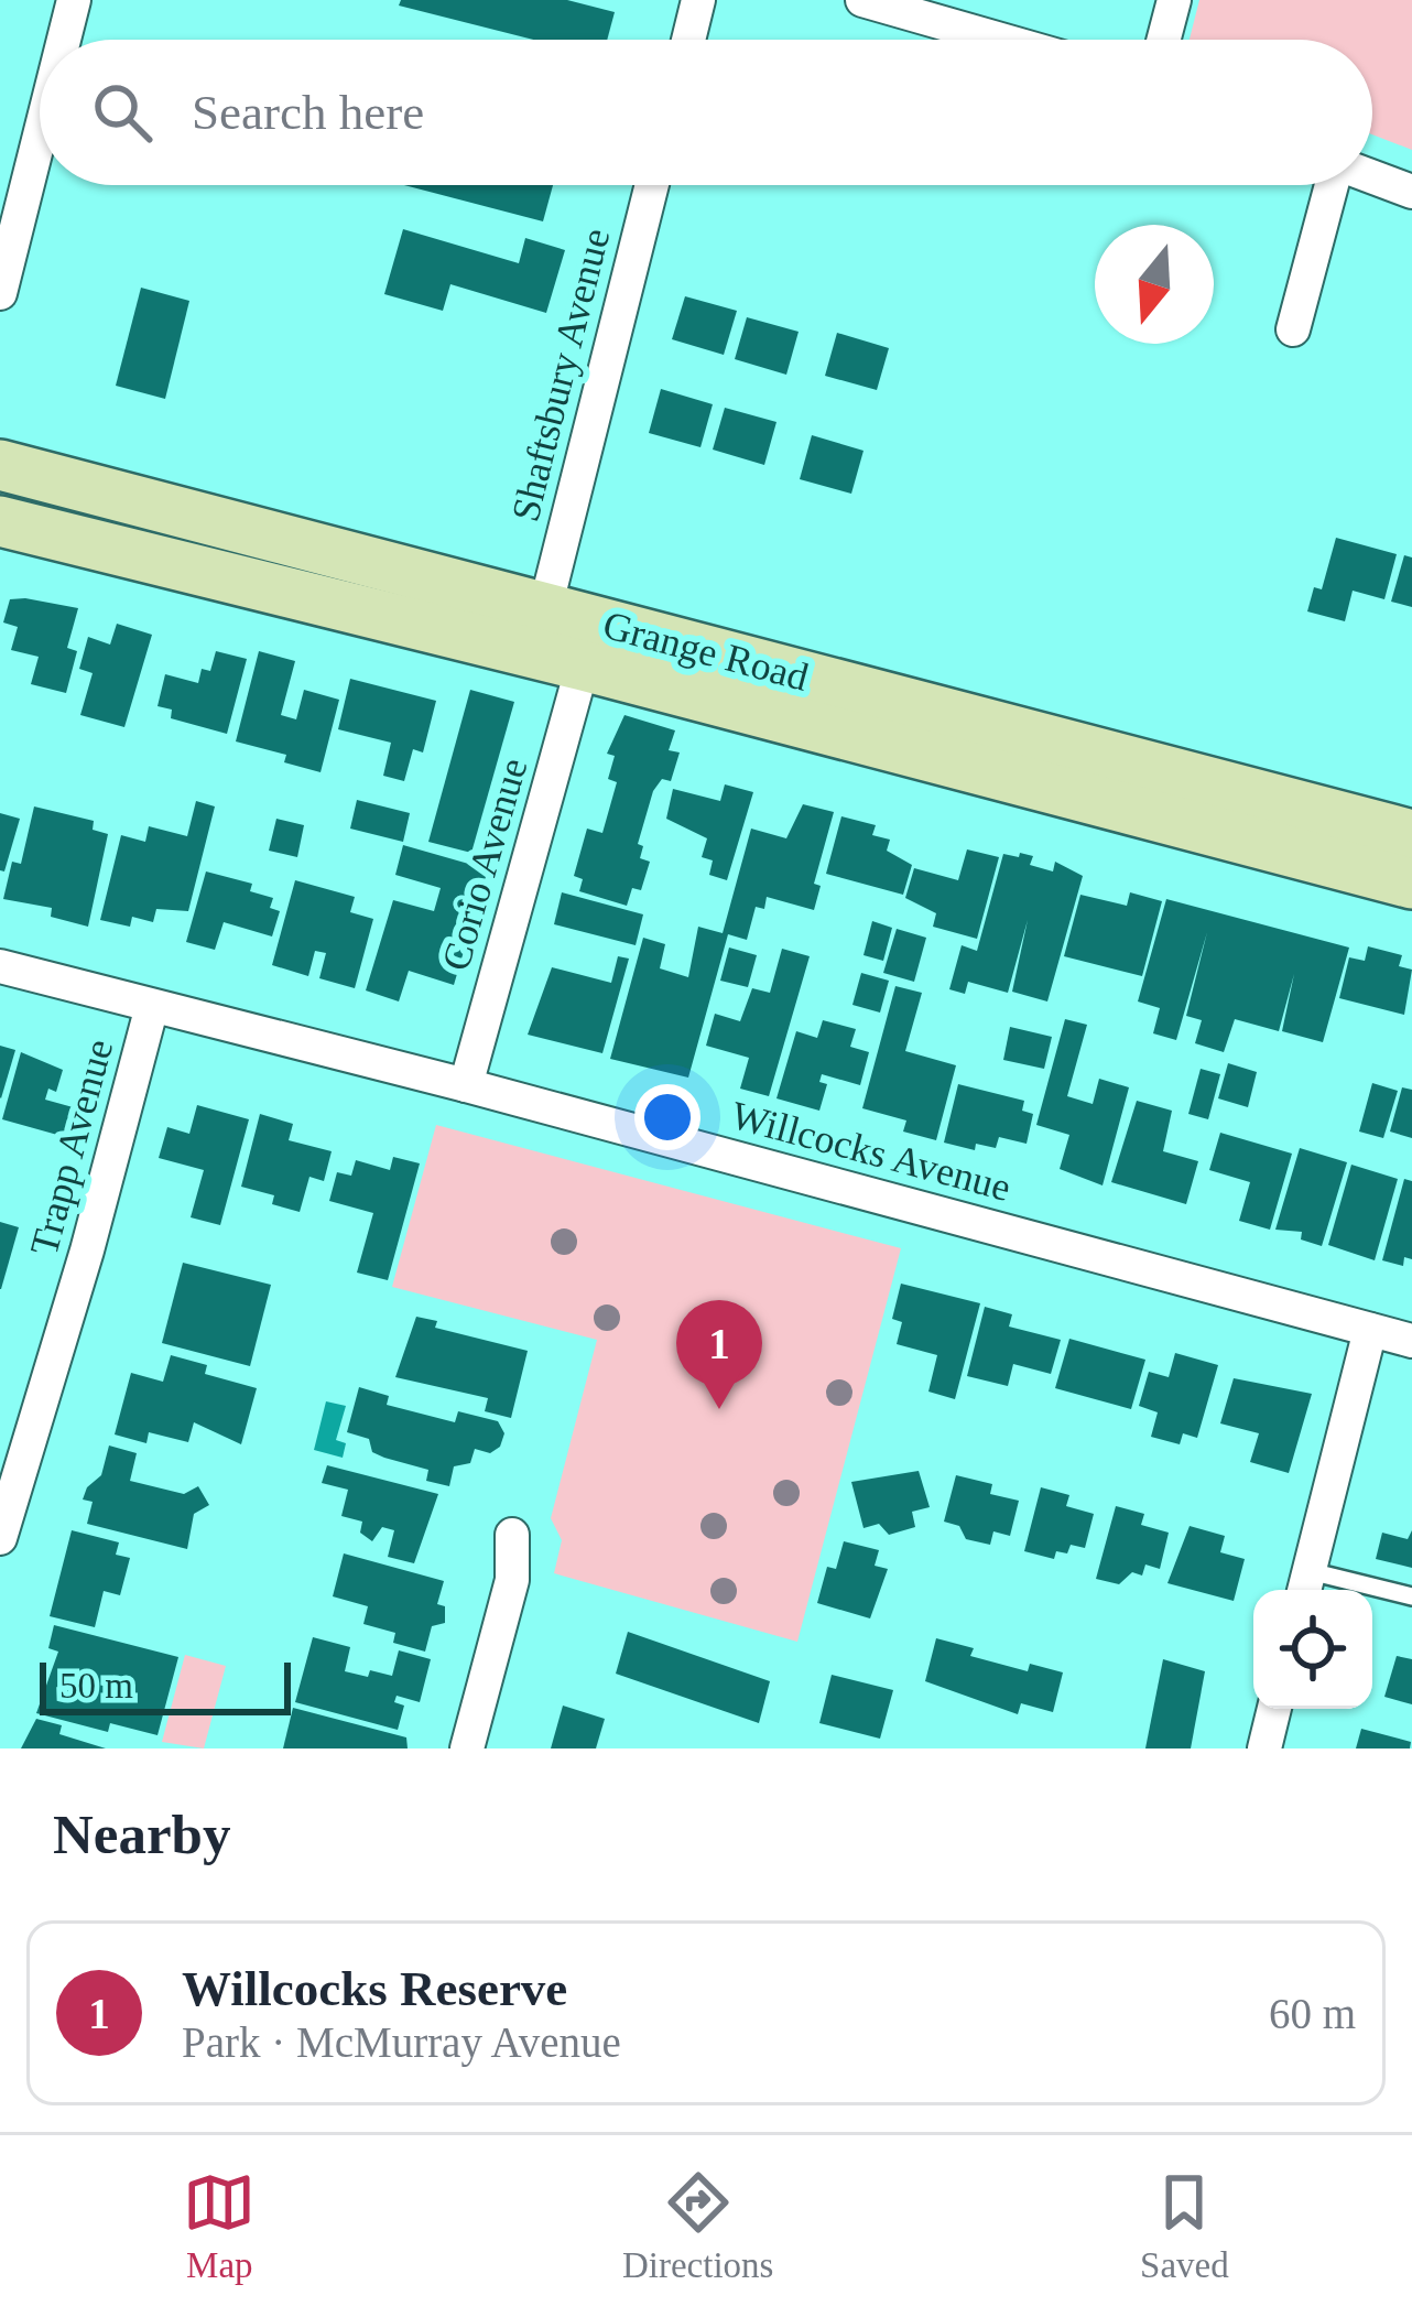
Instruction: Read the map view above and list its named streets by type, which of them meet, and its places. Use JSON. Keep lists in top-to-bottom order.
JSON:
{
  "streets": {
    "main road": ["Grange Road"],
    "street": [
      "Shaftsbury Avenue",
      "Corio Avenue",
      "Trapp Avenue",
      "Willcocks Avenue"
    ]
  },
  "crossings": [
    ["Shaftsbury Avenue", "Grange Road"],
    ["Grange Road", "Corio Avenue"],
    ["Corio Avenue", "Willcocks Avenue"],
    ["Trapp Avenue", "Willcocks Avenue"]
  ],
  "scale_bar": "50 m",
  "north": "bottom",
  "page": {
    "search": "Search here",
    "pins": "1",
    "scale": "50 m",
    "heading": "Nearby",
    "list": [
      {
        "mark": "1",
        "name": "Willcocks Reserve",
        "note": "Park · McMurray Avenue",
        "value": "60 m"
      }
    ],
    "nav": ["Map", "Directions", "Saved"]
  }
}
